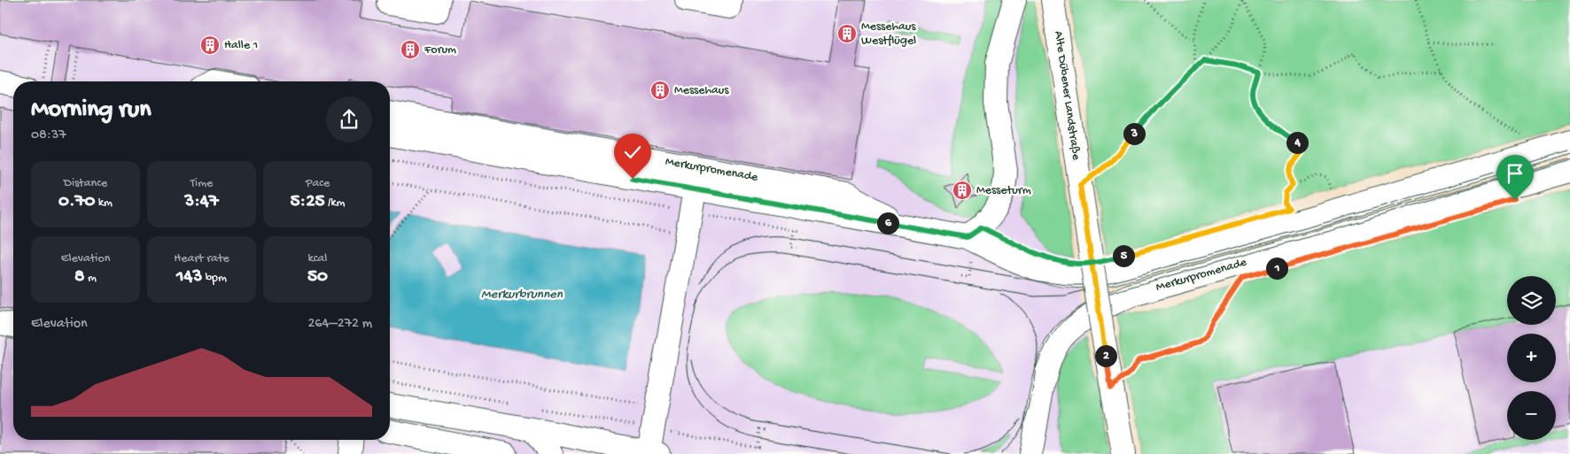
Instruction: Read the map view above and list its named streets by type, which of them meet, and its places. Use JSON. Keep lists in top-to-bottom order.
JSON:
{
  "streets": {
    "street": ["Alte Dübener Landstraße", "Merkurpromenade"]
  },
  "water": ["Merkurbrunnen"],
  "places": {
    "building": [
      "Messehaus Westflügel",
      "Halle 1",
      "Forum",
      "Messehaus",
      "Messeturm"
    ]
  },
  "page": {
    "heading": ["Morning run", "08:37"],
    "pins": [
      "3",
      "4",
      "6",
      "5",
      "1",
      "2"
    ],
    "stats": [
      ["Distance", "0.70 km"],
      ["Time", "3:47"],
      ["Pace", "5:25 /km"],
      ["Elevation", "8 m"],
      ["Heart rate", "143 bpm"],
      ["kcal", "50"]
    ],
    "map_buttons": ["+", "−"],
    "chart": ["Elevation", "264–272 m"]
  }
}
